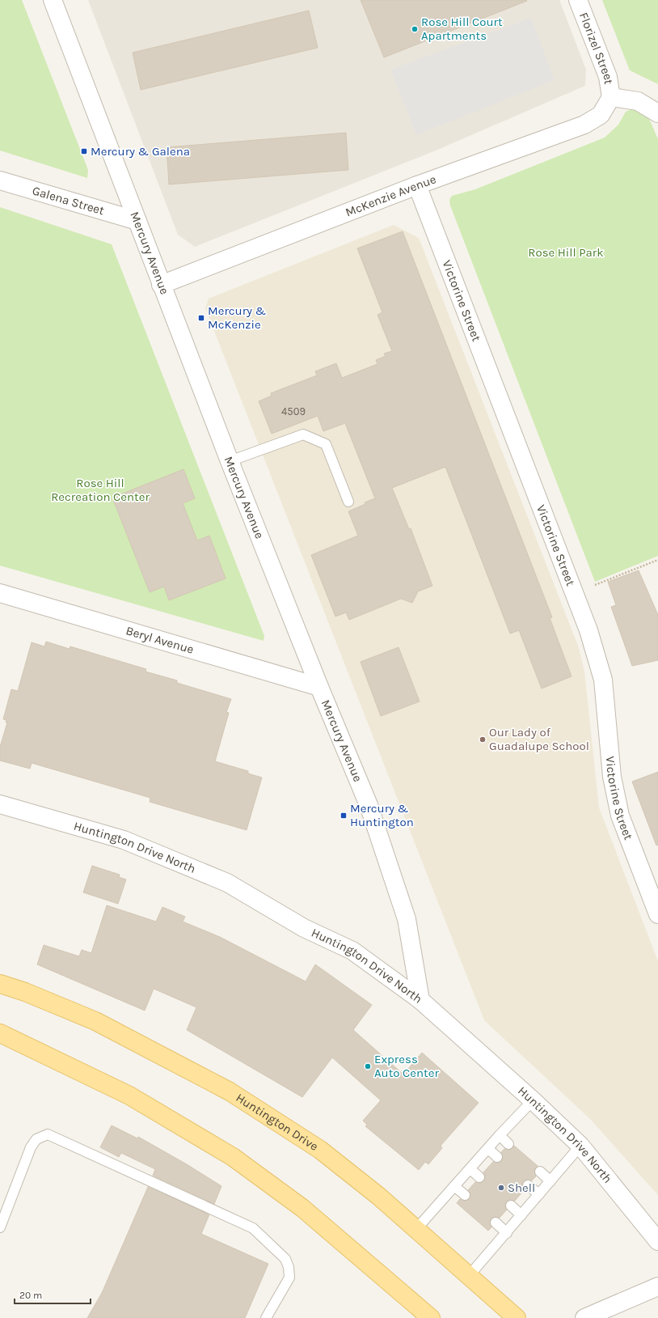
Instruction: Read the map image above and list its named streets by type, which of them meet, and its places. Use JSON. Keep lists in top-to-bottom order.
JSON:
{
  "streets": {
    "main road": ["Huntington Drive"],
    "street": [
      "Florizel Street",
      "McKenzie Avenue",
      "Galena Street",
      "Mercury Avenue",
      "Victorine Street",
      "Beryl Avenue",
      "Huntington Drive North"
    ]
  },
  "crossings": [
    ["Florizel Street", "McKenzie Avenue"],
    ["McKenzie Avenue", "Mercury Avenue"],
    ["McKenzie Avenue", "Victorine Street"],
    ["Galena Street", "Mercury Avenue"],
    ["Mercury Avenue", "Beryl Avenue"],
    ["Mercury Avenue", "Huntington Drive North"]
  ],
  "parks": ["Rose Hill Park", "Rose Hill Recreation Center"],
  "places": {
    "other": [
      "Rose Hill Court Apartments",
      "Our Lady of Guadalupe School",
      "Express Auto Center",
      "Shell"
    ],
    "transit": ["Mercury & Galena", "Mercury & McKenzie", "Mercury & Huntington"]
  },
  "house_numbers": ["4509"],
  "scale_bar": "20 m"
}
